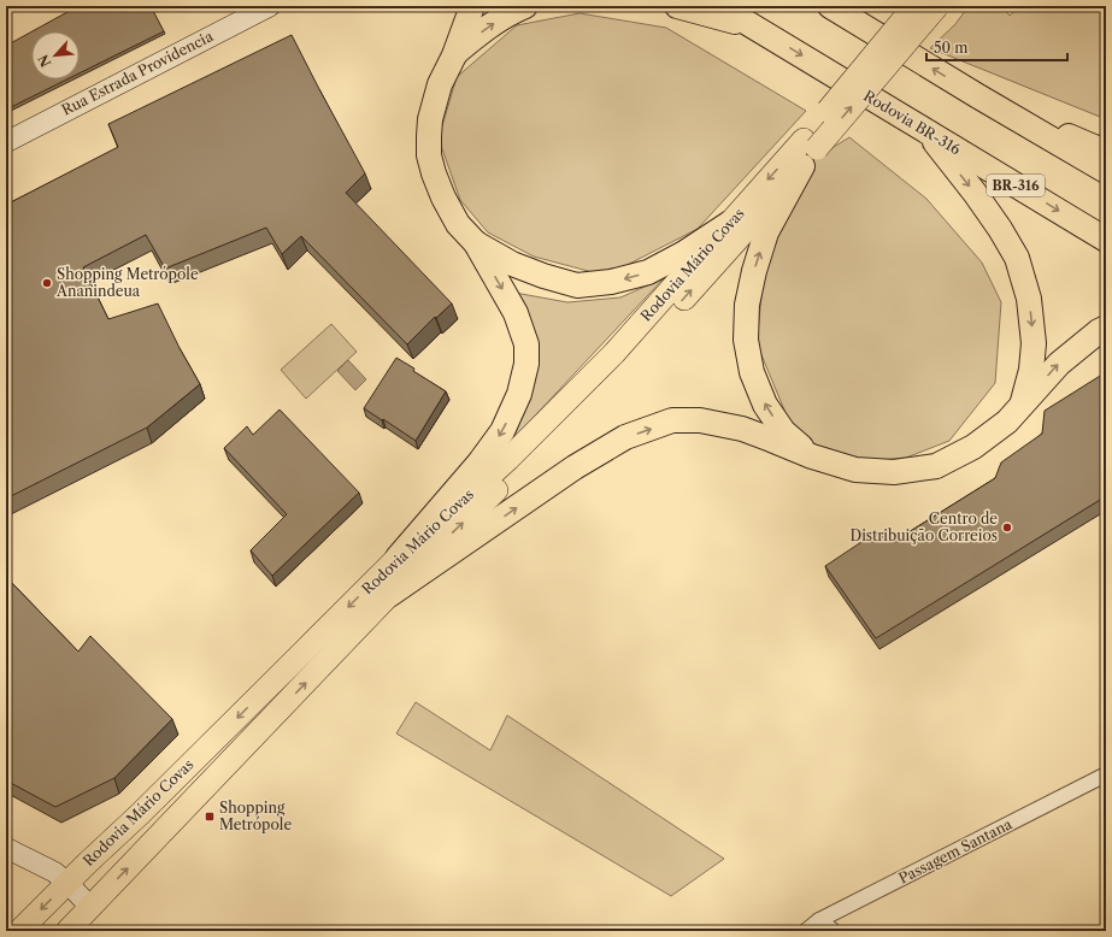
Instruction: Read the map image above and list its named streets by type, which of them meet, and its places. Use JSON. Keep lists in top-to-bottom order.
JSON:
{
  "streets": {
    "highway": ["Rodovia BR-316", "BR-316"],
    "main road": ["Rua Estrada Providencia", "Rodovia Mário Covas"],
    "street": ["Passagem Santana"]
  },
  "places": {
    "other": ["Shopping Metrópole Ananindeua", "Centro de Distribuição Correios"],
    "transit": ["Shopping Metrópole"]
  },
  "scale_bar": "50 m",
  "north": "bottom left"
}
